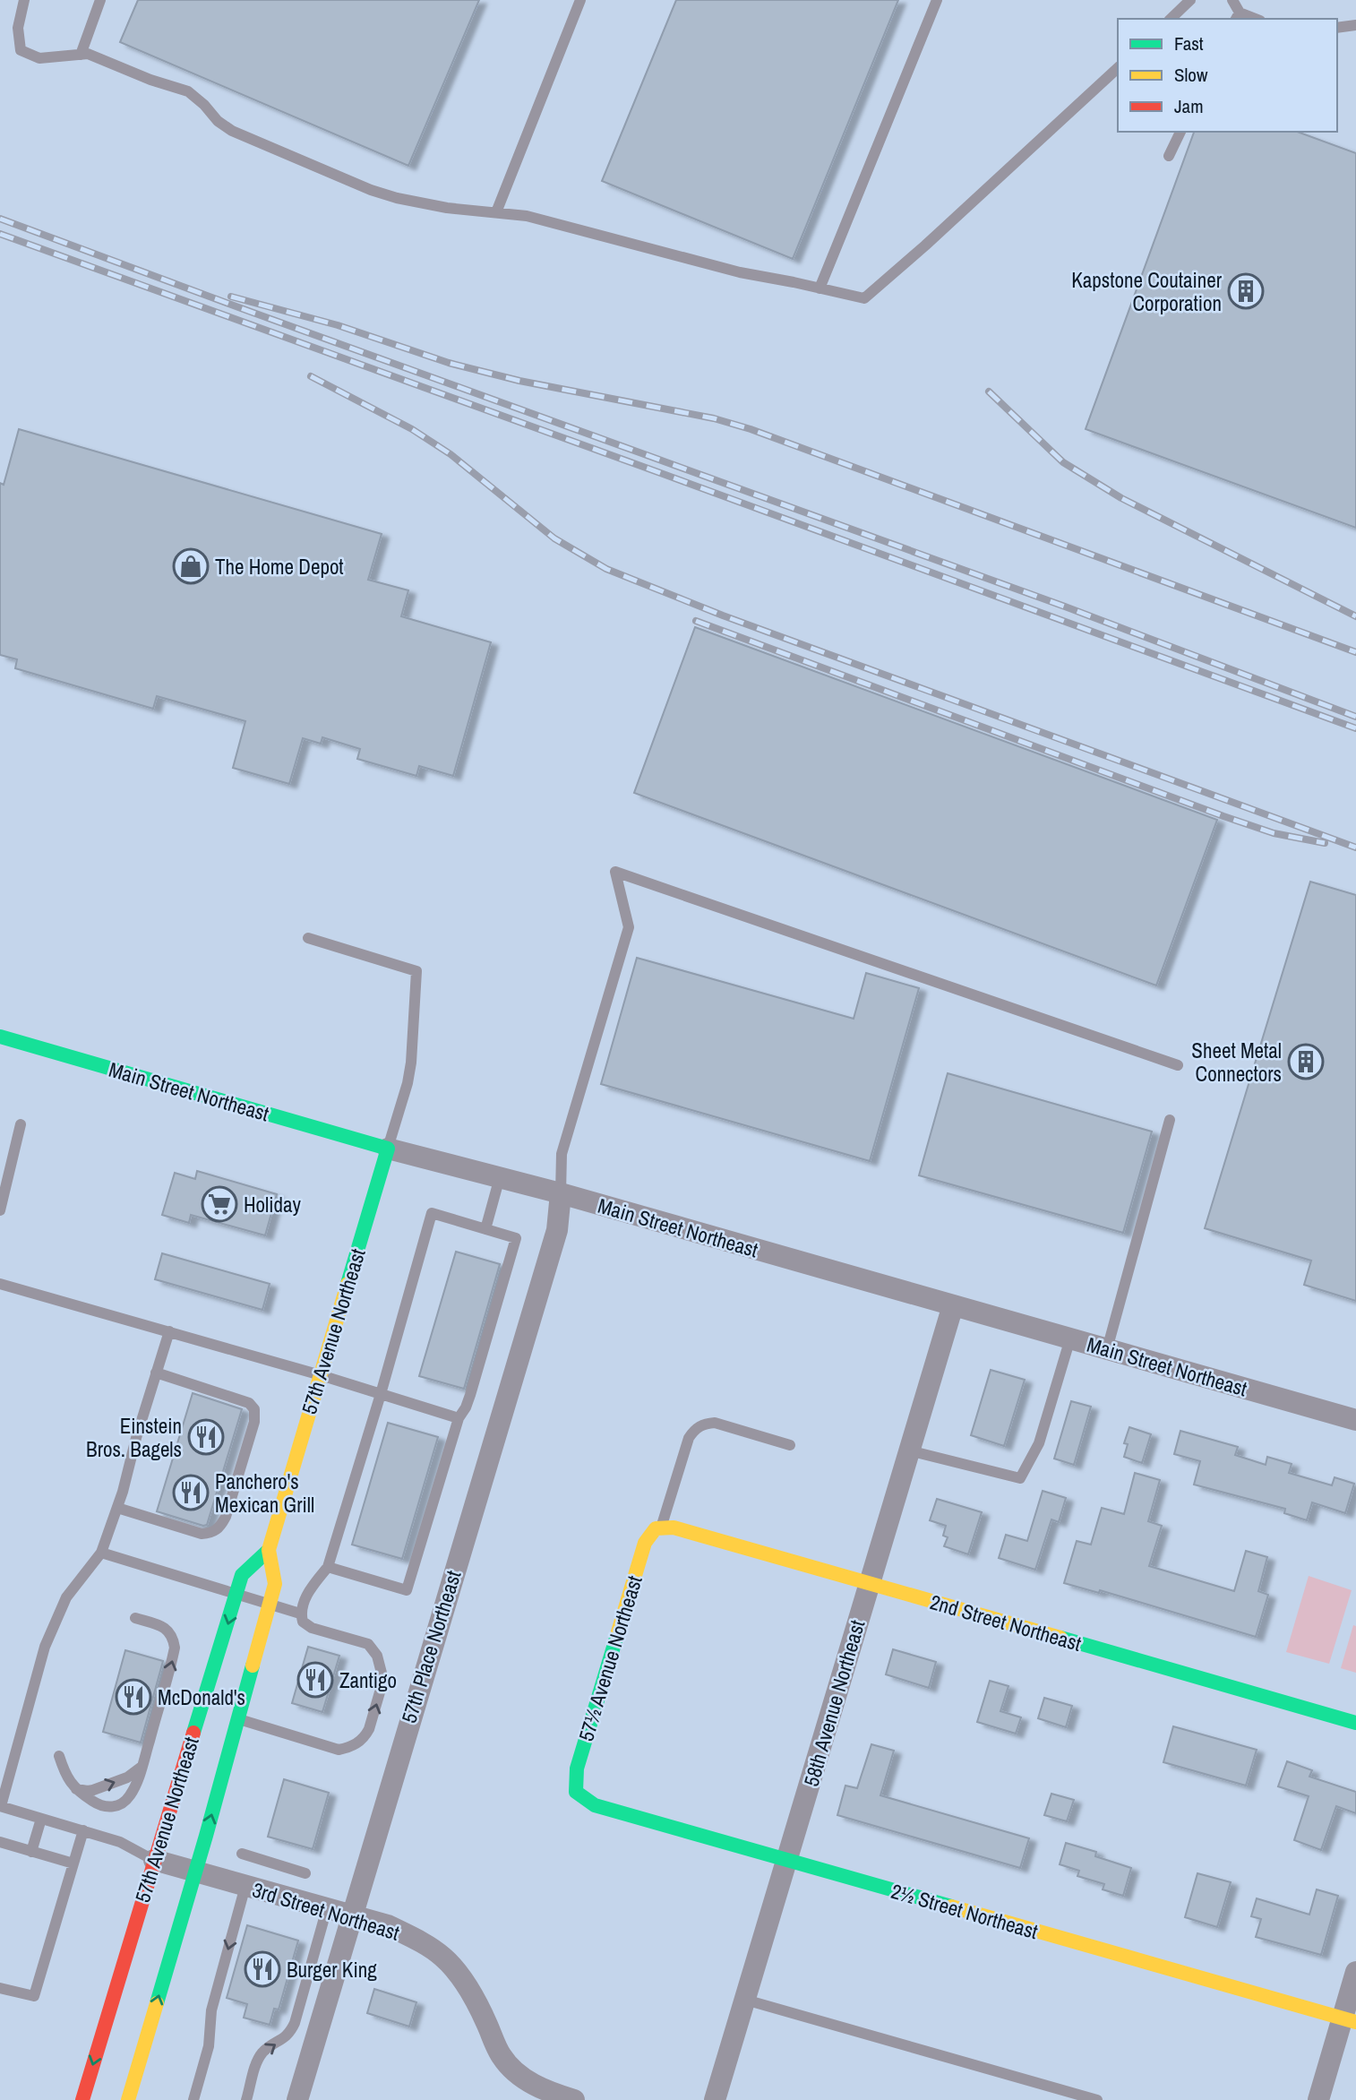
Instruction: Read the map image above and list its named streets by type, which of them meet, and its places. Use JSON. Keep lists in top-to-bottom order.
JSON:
{
  "streets": {
    "street": [
      "Main Street Northeast",
      "57th Avenue Northeast",
      "2nd Street Northeast",
      "57th Place Northeast",
      "57½ Avenue Northeast",
      "58th Avenue Northeast",
      "3rd Street Northeast",
      "2½ Street Northeast"
    ]
  },
  "crossings": [
    ["Main Street Northeast", "57th Avenue Northeast"],
    ["Main Street Northeast", "57th Place Northeast"],
    ["Main Street Northeast", "58th Avenue Northeast"],
    ["57th Avenue Northeast", "3rd Street Northeast"],
    ["2nd Street Northeast", "57½ Avenue Northeast"],
    ["2nd Street Northeast", "58th Avenue Northeast"],
    ["57th Place Northeast", "3rd Street Northeast"],
    ["57½ Avenue Northeast", "2½ Street Northeast"],
    ["58th Avenue Northeast", "2½ Street Northeast"]
  ],
  "places": {
    "building": ["Kapstone Coutainer Corporation", "Sheet Metal Connectors"],
    "shop": ["The Home Depot"],
    "supermarket": ["Holiday"],
    "restaurant": [
      "Einstein Bros. Bagels",
      "Panchero's Mexican Grill",
      "Zantigo",
      "McDonald's",
      "Burger King"
    ]
  },
  "legend": ["Fast", "Slow", "Jam"]
}
